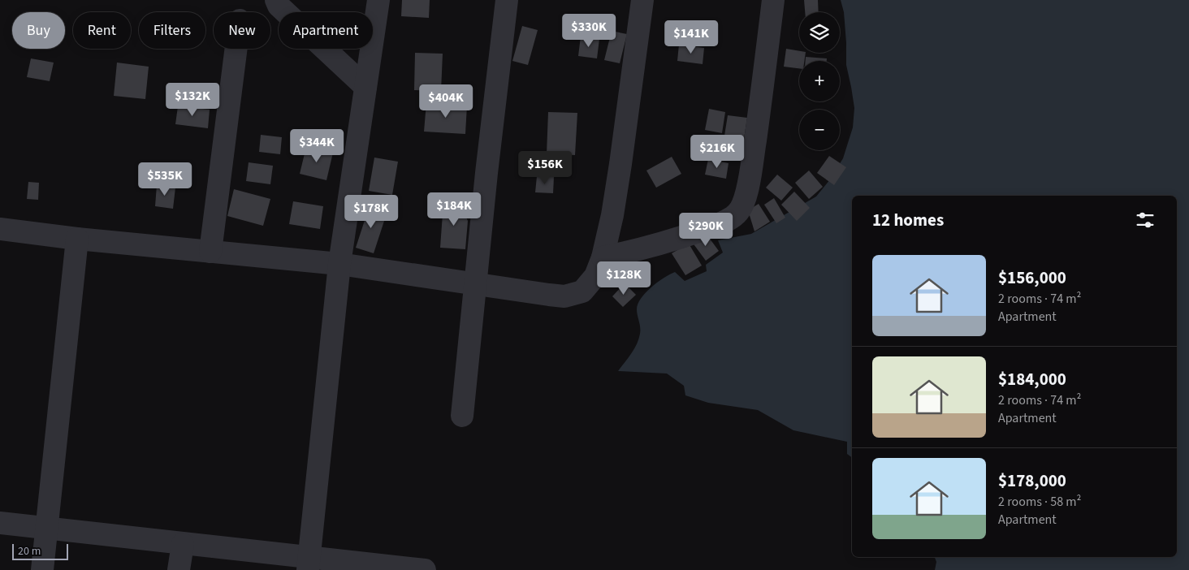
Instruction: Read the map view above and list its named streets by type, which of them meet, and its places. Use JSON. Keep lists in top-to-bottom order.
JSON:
{
  "scale_bar": "20 m",
  "page": {
    "map_buttons": ["+", "−"],
    "chip": [
      "Buy",
      "Rent",
      "Filters",
      "New",
      "Apartment"
    ],
    "price": [
      "$330K",
      "$141K",
      "$132K",
      "$404K",
      "$344K",
      "$216K",
      "$156K",
      "$535K",
      "$184K",
      "$178K",
      "$290K",
      "$128K"
    ],
    "heading": "12 homes",
    "list": [
      {
        "name": "$156,000",
        "note": "2 rooms · 74 m² · Apartment"
      },
      {
        "name": "$184,000",
        "note": "2 rooms · 74 m² · Apartment"
      },
      {
        "name": "$178,000",
        "note": "2 rooms · 58 m² · Apartment"
      }
    ],
    "scale": "20 m"
  }
}
